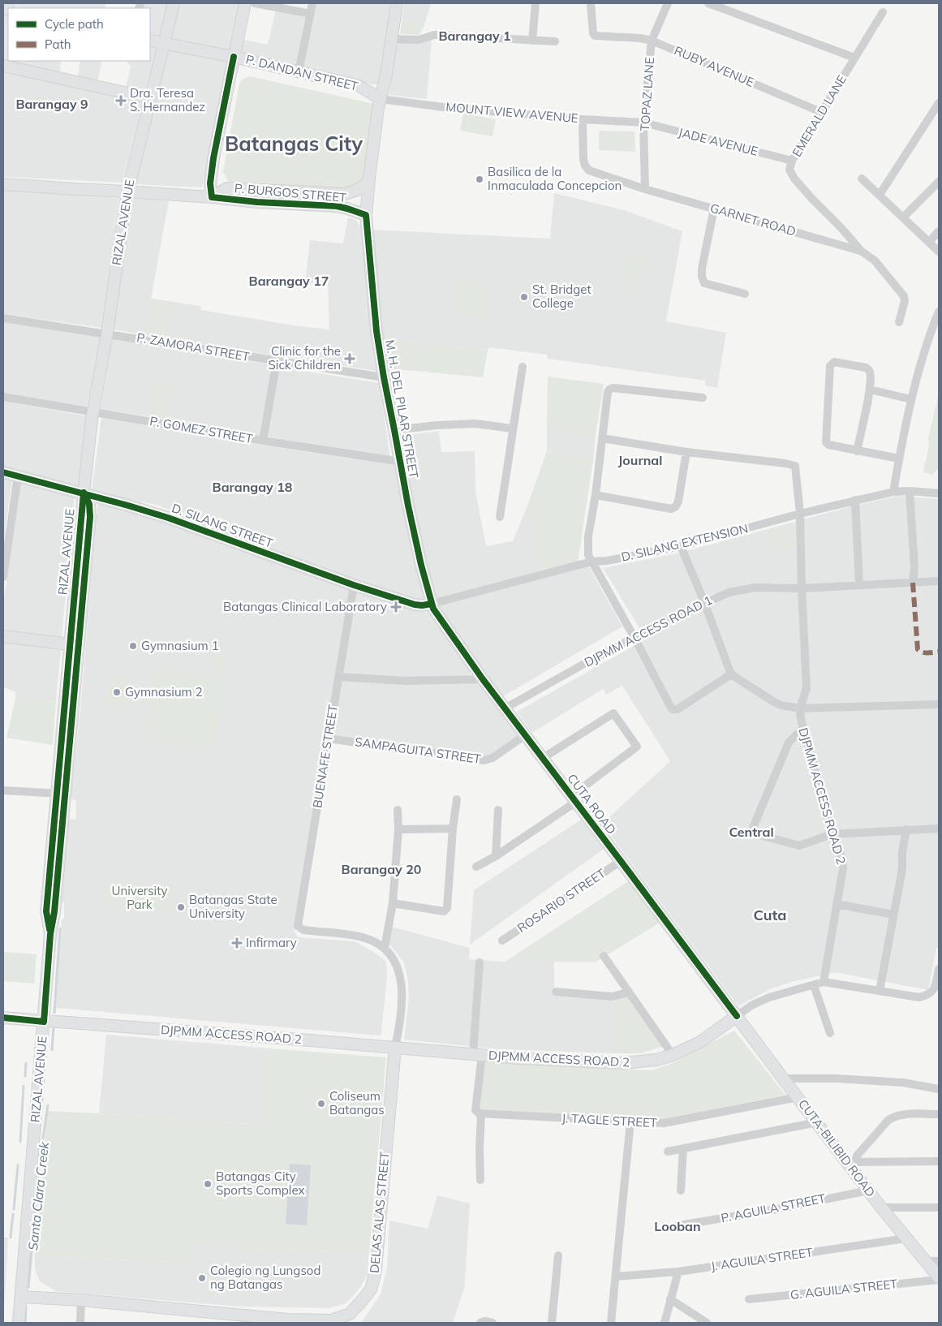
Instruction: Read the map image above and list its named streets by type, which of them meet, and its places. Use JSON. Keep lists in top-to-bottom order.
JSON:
{
  "streets": {
    "street": [
      "RUBY AVENUE",
      "P. DANDAN STREET",
      "TOPAZ LANE",
      "MOUNT VIEW AVENUE",
      "EMERALD LANE",
      "JADE AVENUE",
      "P. BURGOS STREET",
      "GARNET ROAD",
      "RIZAL AVENUE",
      "P. ZAMORA STREET",
      "M. H. DEL PILAR STREET",
      "P. GOMEZ STREET",
      "D. SILANG STREET",
      "D. SILANG EXTENSION",
      "DJPMM ACCESS ROAD 1",
      "SAMPAGUITA STREET",
      "BUENAFE STREET",
      "DJPMM ACCESS ROAD 2",
      "CUTA ROAD",
      "ROSARIO STREET",
      "J. TAGLE STREET",
      "CUTA-BILIBID ROAD",
      "P. AGUILA STREET",
      "DELAS ALAS STREET",
      "J. AGUILA STREET",
      "G. AGUILA STREET"
    ]
  },
  "crossings": [
    ["RUBY AVENUE", "TOPAZ LANE"],
    ["RUBY AVENUE", "EMERALD LANE"],
    ["P. DANDAN STREET", "MOUNT VIEW AVENUE"],
    ["P. DANDAN STREET", "RIZAL AVENUE"],
    ["P. DANDAN STREET", "M. H. DEL PILAR STREET"],
    ["TOPAZ LANE", "MOUNT VIEW AVENUE"],
    ["TOPAZ LANE", "JADE AVENUE"],
    ["TOPAZ LANE", "GARNET ROAD"],
    ["MOUNT VIEW AVENUE", "JADE AVENUE"],
    ["MOUNT VIEW AVENUE", "GARNET ROAD"],
    ["MOUNT VIEW AVENUE", "M. H. DEL PILAR STREET"],
    ["EMERALD LANE", "JADE AVENUE"],
    ["EMERALD LANE", "GARNET ROAD"],
    ["P. BURGOS STREET", "RIZAL AVENUE"],
    ["P. BURGOS STREET", "M. H. DEL PILAR STREET"],
    ["RIZAL AVENUE", "P. ZAMORA STREET"],
    ["RIZAL AVENUE", "P. GOMEZ STREET"],
    ["RIZAL AVENUE", "D. SILANG STREET"],
    ["RIZAL AVENUE", "DJPMM ACCESS ROAD 2"],
    ["RIZAL AVENUE", "DELAS ALAS STREET"],
    ["P. ZAMORA STREET", "M. H. DEL PILAR STREET"],
    ["M. H. DEL PILAR STREET", "P. GOMEZ STREET"],
    ["M. H. DEL PILAR STREET", "D. SILANG STREET"],
    ["M. H. DEL PILAR STREET", "D. SILANG EXTENSION"],
    ["M. H. DEL PILAR STREET", "CUTA ROAD"],
    ["D. SILANG STREET", "D. SILANG EXTENSION"],
    ["D. SILANG STREET", "BUENAFE STREET"],
    ["D. SILANG STREET", "CUTA ROAD"],
    ["D. SILANG EXTENSION", "DJPMM ACCESS ROAD 2"],
    ["D. SILANG EXTENSION", "CUTA ROAD"],
    ["DJPMM ACCESS ROAD 1", "DJPMM ACCESS ROAD 2"],
    ["DJPMM ACCESS ROAD 1", "CUTA ROAD"],
    ["SAMPAGUITA STREET", "BUENAFE STREET"],
    ["SAMPAGUITA STREET", "CUTA ROAD"],
    ["BUENAFE STREET", "DELAS ALAS STREET"],
    ["DJPMM ACCESS ROAD 2", "CUTA ROAD"],
    ["DJPMM ACCESS ROAD 2", "CUTA-BILIBID ROAD"],
    ["DJPMM ACCESS ROAD 2", "DELAS ALAS STREET"],
    ["CUTA ROAD", "ROSARIO STREET"],
    ["CUTA ROAD", "CUTA-BILIBID ROAD"],
    ["J. TAGLE STREET", "CUTA-BILIBID ROAD"],
    ["CUTA-BILIBID ROAD", "P. AGUILA STREET"],
    ["CUTA-BILIBID ROAD", "J. AGUILA STREET"],
    ["CUTA-BILIBID ROAD", "G. AGUILA STREET"]
  ],
  "districts": [
    "Barangay 1",
    "Barangay 9",
    "Batangas City",
    "Barangay 17",
    "Journal",
    "Barangay 18",
    "Central",
    "Barangay 20",
    "Cuta",
    "Looban"
  ],
  "water": ["Santa Clara Creek"],
  "parks": ["University Park"],
  "places": {
    "health": [
      "Dra. Teresa S. Hernandez",
      "Clinic for the Sick Children",
      "Batangas Clinical Laboratory",
      "Infirmary"
    ],
    "other": [
      "Basilica de la Inmaculada Concepcion",
      "St. Bridget College",
      "Gymnasium 1",
      "Gymnasium 2",
      "Batangas State University",
      "Coliseum Batangas",
      "Batangas City Sports Complex",
      "Colegio ng Lungsod ng Batangas"
    ]
  },
  "legend": ["Cycle path", "Path"]
}
